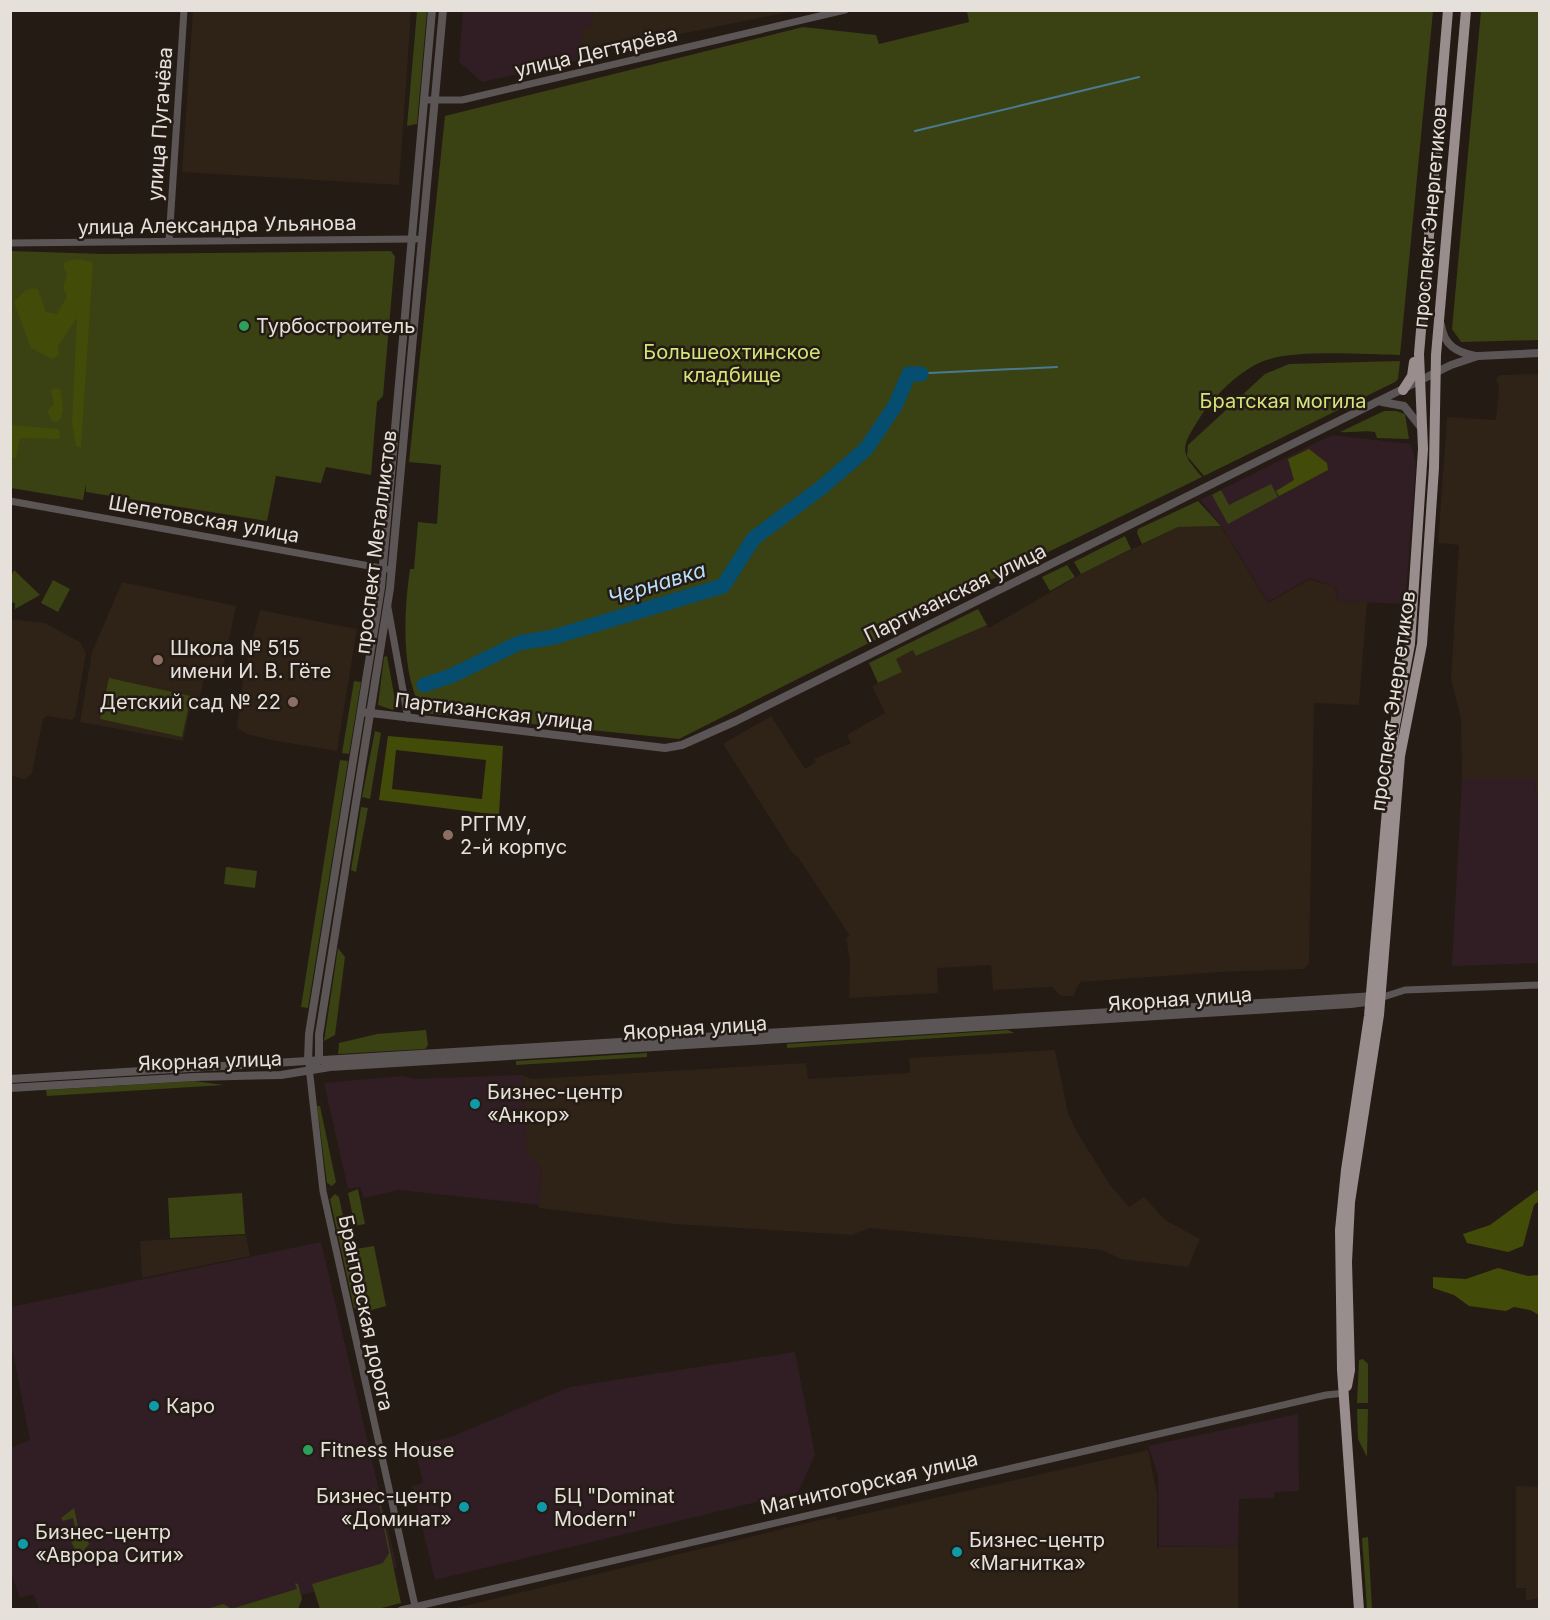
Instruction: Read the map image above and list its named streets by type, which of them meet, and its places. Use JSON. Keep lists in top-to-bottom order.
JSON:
{
  "streets": {
    "main road": ["проспект Энергетиков"],
    "street": [
      "улица Дегтярёва",
      "улица Пугачёва",
      "улица Александра Ульянова",
      "Шепетовская улица",
      "проспект Металлистов",
      "Партизанская улица",
      "Якорная улица",
      "Брантовская дорога",
      "Магнитогорская улица"
    ]
  },
  "crossings": [
    ["улица Дегтярёва", "проспект Металлистов"],
    ["улица Пугачёва", "улица Александра Ульянова"],
    ["проспект Энергетиков", "Партизанская улица"],
    ["проспект Энергетиков", "Якорная улица"],
    ["проспект Энергетиков", "Магнитогорская улица"],
    ["улица Александра Ульянова", "проспект Металлистов"],
    ["Шепетовская улица", "проспект Металлистов"],
    ["проспект Металлистов", "Партизанская улица"],
    ["проспект Металлистов", "Якорная улица"],
    ["проспект Металлистов", "Брантовская дорога"],
    ["Якорная улица", "Брантовская дорога"],
    ["Брантовская дорога", "Магнитогорская улица"]
  ],
  "water": ["Чернавка"],
  "parks": ["Большеохтинское кладбище", "Братская могила"],
  "places": [
    "Турбостроитель",
    "Школа № 515 имени И. В. Гёте",
    "Детский сад № 22",
    "РГГМУ, 2-й корпус",
    "Бизнес-центр «Анкор»",
    "Каро",
    "Fitness House",
    "Бизнес-центр «Доминат»",
    "БЦ \"Dominat Modern\"",
    "Бизнес-центр «Аврора Сити»",
    "Бизнес-центр «Магнитка»"
  ]
}
